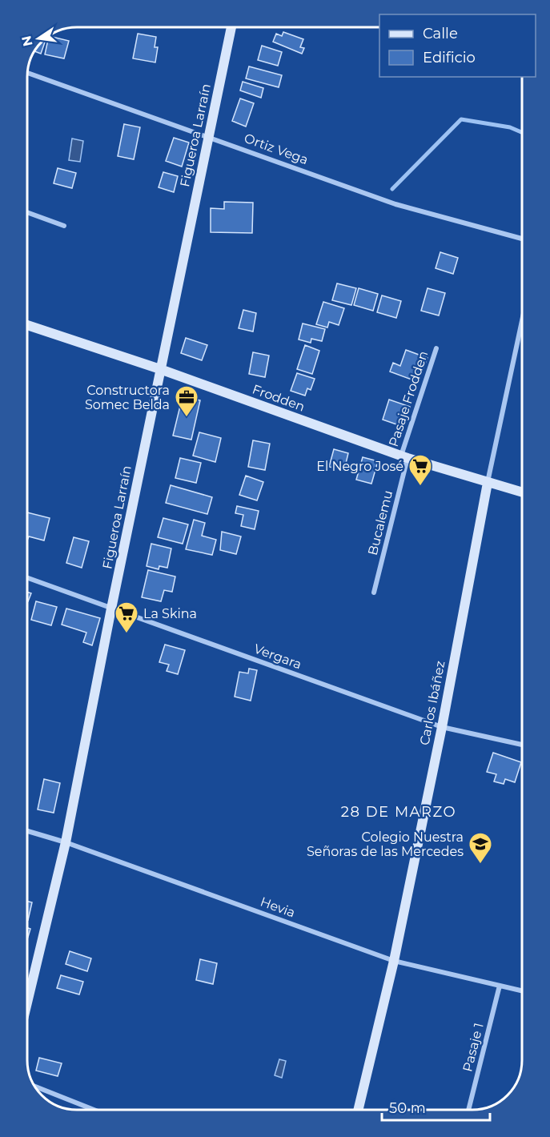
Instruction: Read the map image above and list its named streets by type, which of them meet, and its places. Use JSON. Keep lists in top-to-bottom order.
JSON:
{
  "streets": {
    "street": [
      "Figueroa Larraín",
      "Ortiz Vega",
      "Frodden",
      "Pasaje Frodden",
      "Bucalemu",
      "Vergara",
      "Carlos Ibáñez",
      "Hevia",
      "Pasaje 1"
    ]
  },
  "crossings": [
    ["Figueroa Larraín", "Ortiz Vega"],
    ["Figueroa Larraín", "Frodden"],
    ["Figueroa Larraín", "Vergara"],
    ["Figueroa Larraín", "Hevia"],
    ["Frodden", "Pasaje Frodden"],
    ["Frodden", "Bucalemu"],
    ["Frodden", "Carlos Ibáñez"],
    ["Pasaje Frodden", "Bucalemu"],
    ["Vergara", "Carlos Ibáñez"],
    ["Carlos Ibáñez", "Hevia"],
    ["Hevia", "Pasaje 1"]
  ],
  "districts": ["28 DE MARZO"],
  "places": {
    "office": ["Constructora Somec Belda"],
    "supermarket": ["El Negro José", "La Skina"],
    "school or university": ["Colegio Nuestra Señoras de las Mercedes"]
  },
  "legend": ["Calle", "Edificio"],
  "scale_bar": "50 m",
  "north": "left"
}
